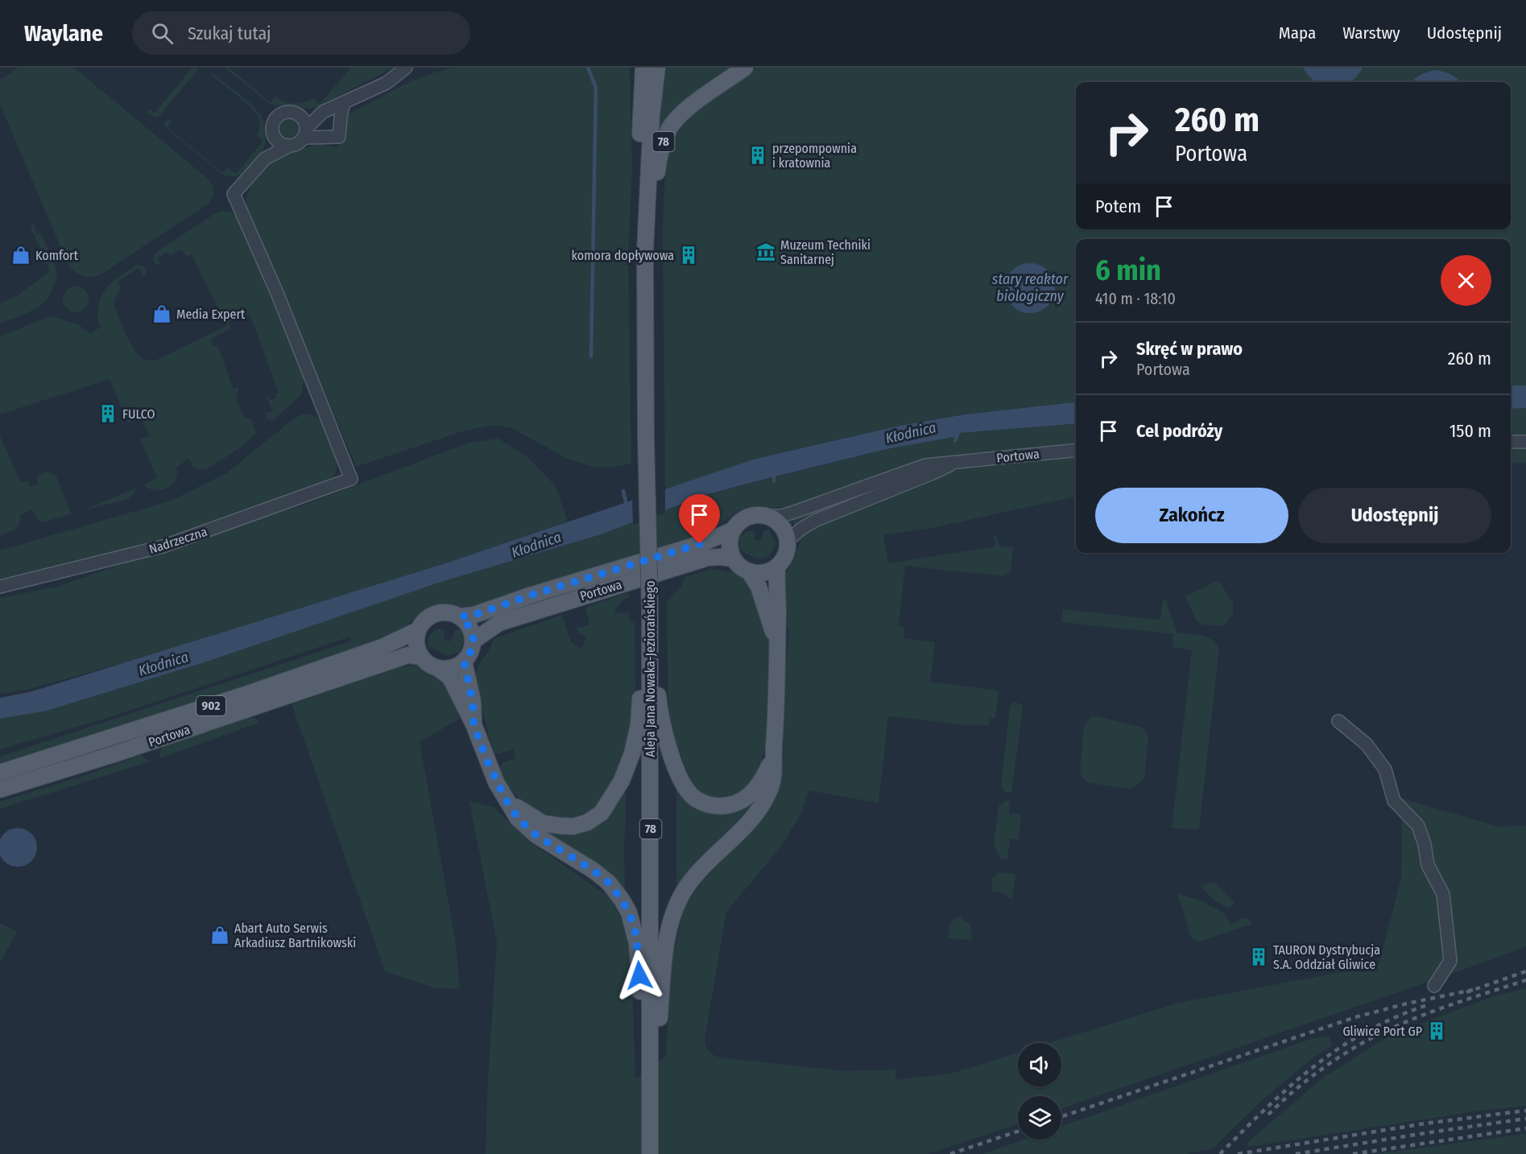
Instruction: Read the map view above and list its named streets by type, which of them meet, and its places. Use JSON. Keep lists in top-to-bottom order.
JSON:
{
  "streets": {
    "main road": [
      "78",
      "Portowa",
      "Aleja Jana Nowaka-Jeziorańskiego",
      "902"
    ],
    "street": ["Nadrzeczna"]
  },
  "crossings": [
    ["78", "Aleja Jana Nowaka-Jeziorańskiego"],
    ["Portowa", "902"]
  ],
  "water": ["stary reaktor biologiczny", "Kłodnica"],
  "places": {
    "building": [
      "przepompownia i kratownia",
      "komora dopływowa",
      "FULCO",
      "TAURON Dystrybucja S.A. Oddział Gliwice",
      "Gliwice Port GP"
    ],
    "museum": ["Muzeum Techniki Sanitarnej"],
    "shop": ["Komfort", "Media Expert", "Abart Auto Serwis Arkadiusz Bartnikowski"]
  },
  "page": {
    "header": "Waylane",
    "search": "Szukaj tutaj",
    "nav": ["Mapa", "Warstwy", "Udostępnij"],
    "turn": ["260 m", "Portowa"],
    "then": "Potem",
    "heading": ["6 min", "410 m · 18:10"],
    "list": [
      {
        "name": "Skręć w prawo",
        "note": "Portowa",
        "value": "260 m"
      },
      {
        "name": "Cel podróży",
        "value": "150 m"
      }
    ],
    "buttons": ["Zakończ", "Udostępnij"]
  }
}
